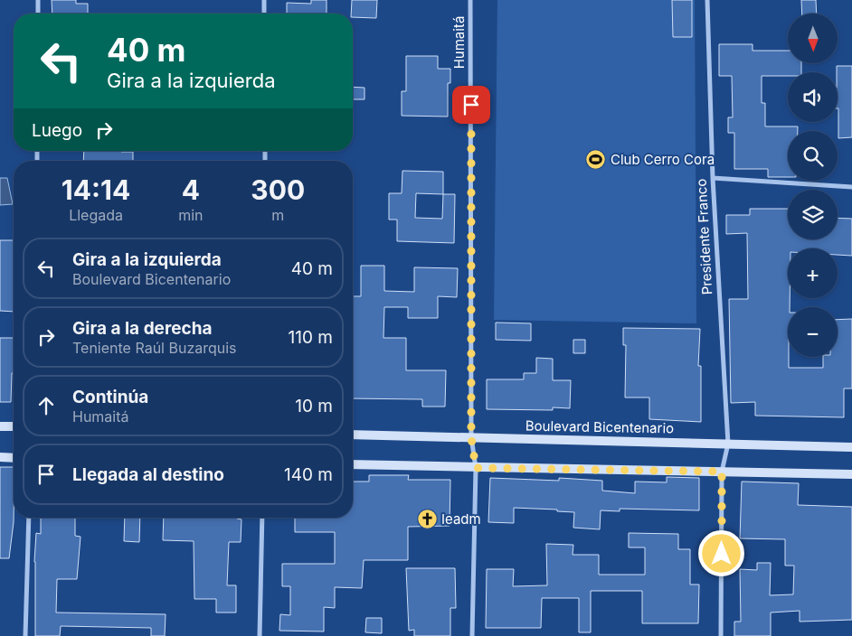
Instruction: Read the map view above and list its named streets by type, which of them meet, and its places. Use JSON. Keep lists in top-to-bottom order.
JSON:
{
  "streets": {
    "main road": ["Boulevard Bicentenario"],
    "street": ["Humaitá", "Presidente Franco"]
  },
  "crossings": [
    ["Humaitá", "Boulevard Bicentenario"],
    ["Presidente Franco", "Boulevard Bicentenario"]
  ],
  "places": {
    "sports": ["Club Cerro Cora"],
    "church": ["Ieadm"]
  },
  "north": "bottom",
  "page": {
    "map_buttons": ["+", "−"],
    "turn": ["40 m", "Gira a la izquierda"],
    "then": "Luego",
    "eta": [
      "14:14",
      "Llegada",
      "4",
      "min",
      "300",
      "m"
    ],
    "list": [
      {
        "name": "Gira a la izquierda",
        "note": "Boulevard Bicentenario",
        "value": "40 m"
      },
      {
        "name": "Gira a la derecha",
        "note": "Teniente Raúl Buzarquis",
        "value": "110 m"
      },
      {
        "name": "Continúa",
        "note": "Humaitá",
        "value": "10 m"
      },
      {
        "name": "Llegada al destino",
        "value": "140 m"
      }
    ]
  }
}
